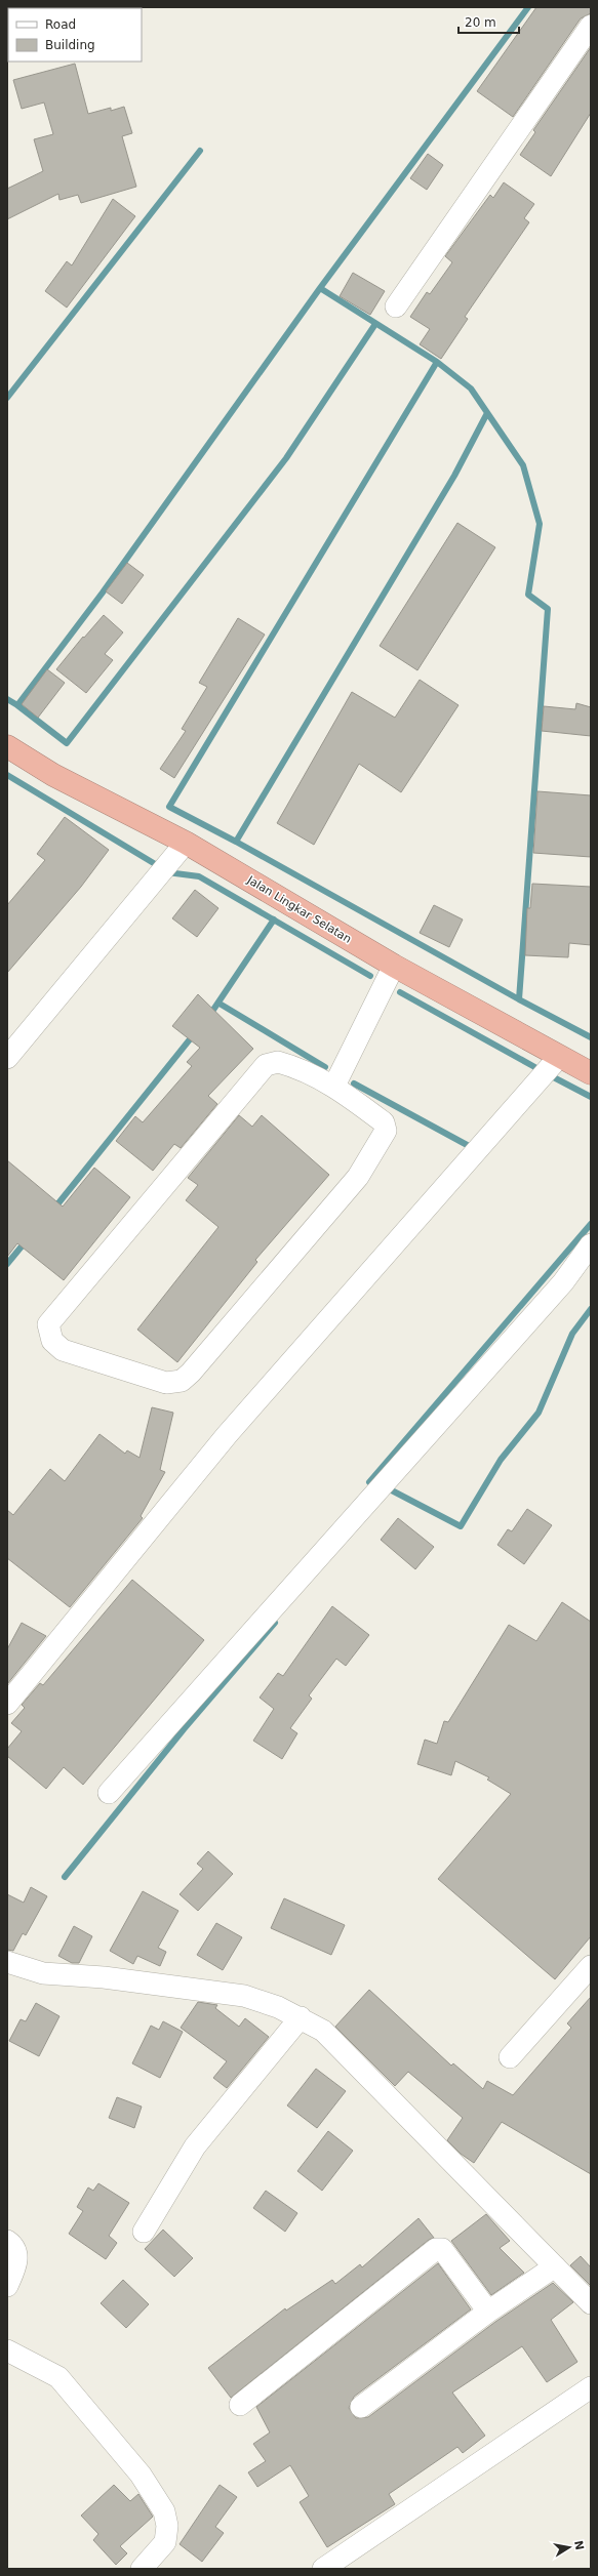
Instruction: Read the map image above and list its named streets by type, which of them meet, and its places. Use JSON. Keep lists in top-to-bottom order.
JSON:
{
  "streets": {
    "highway": ["Jalan Lingkar Selatan"]
  },
  "legend": ["Road", "Building"],
  "scale_bar": "20 m",
  "north": "right"
}
